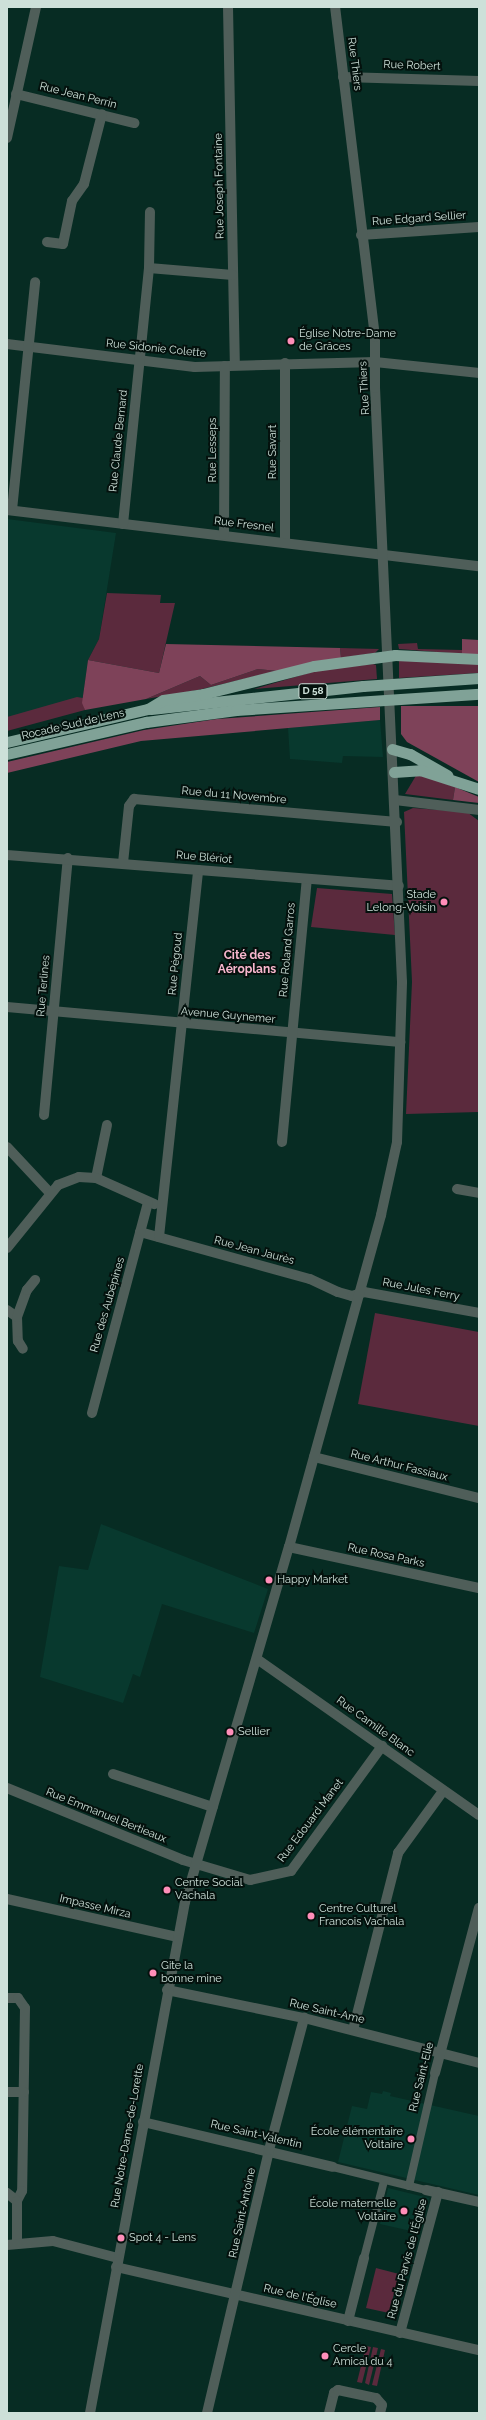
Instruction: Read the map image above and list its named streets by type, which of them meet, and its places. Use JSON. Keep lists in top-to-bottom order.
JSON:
{
  "streets": {
    "highway": ["D 58", "Rocade Sud de Lens"],
    "street": [
      "Rue Thiers",
      "Rue Robert",
      "Rue Jean Perrin",
      "Rue Joseph Fontaine",
      "Rue Edgard Sellier",
      "Rue Sidonie Colette",
      "Rue Claude Bernard",
      "Rue Lesseps",
      "Rue Savart",
      "Rue Fresnel",
      "Rue du 11 Novembre",
      "Rue Blériot",
      "Rue Roland Garros",
      "Rue Pégoud",
      "Rue Terlines",
      "Avenue Guynemer",
      "Rue Jean Jaurès",
      "Rue Jules Ferry",
      "Rue des Aubépines",
      "Rue Arthur Fassiaux",
      "Rue Rosa Parks",
      "Rue Camille Blanc",
      "Rue Emmanuel Bertieaux",
      "Rue Edouard Manet",
      "Impasse Mirza",
      "Rue Saint-Ame",
      "Rue Saint-Elie",
      "Rue Saint-Valentin",
      "Rue Notre-Dame-de-Lorette",
      "Rue Saint-Antoine",
      "Rue du Parvis de l'Église",
      "Rue de l'Église"
    ]
  },
  "crossings": [
    ["Rue Thiers", "Rue Robert"],
    ["Rue Thiers", "Rue Edgard Sellier"],
    ["Rue Thiers", "Rue Sidonie Colette"],
    ["Rue Thiers", "Rue Fresnel"],
    ["Rue Joseph Fontaine", "Rue Sidonie Colette"],
    ["Rue Joseph Fontaine", "Rue Lesseps"],
    ["Rue Sidonie Colette", "Rue Claude Bernard"],
    ["Rue Sidonie Colette", "Rue Lesseps"],
    ["Rue Sidonie Colette", "Rue Savart"],
    ["Rue Claude Bernard", "Rue Fresnel"],
    ["Rue Lesseps", "Rue Fresnel"],
    ["Rue Savart", "Rue Fresnel"],
    ["D 58", "Rocade Sud de Lens"],
    ["Rue du 11 Novembre", "Rue Blériot"],
    ["Rue du 11 Novembre", "Rue Notre-Dame-de-Lorette"],
    ["Rue Blériot", "Rue Roland Garros"],
    ["Rue Blériot", "Rue Pégoud"],
    ["Rue Blériot", "Rue Terlines"],
    ["Rue Blériot", "Rue Notre-Dame-de-Lorette"],
    ["Rue Roland Garros", "Avenue Guynemer"],
    ["Rue Pégoud", "Avenue Guynemer"],
    ["Rue Pégoud", "Rue Jean Jaurès"],
    ["Rue Terlines", "Avenue Guynemer"],
    ["Avenue Guynemer", "Rue Notre-Dame-de-Lorette"],
    ["Rue Jean Jaurès", "Rue Jules Ferry"],
    ["Rue Jean Jaurès", "Rue des Aubépines"],
    ["Rue Jean Jaurès", "Rue Notre-Dame-de-Lorette"],
    ["Rue Jules Ferry", "Rue Notre-Dame-de-Lorette"],
    ["Rue Arthur Fassiaux", "Rue Notre-Dame-de-Lorette"],
    ["Rue Rosa Parks", "Rue Notre-Dame-de-Lorette"],
    ["Rue Camille Blanc", "Rue Edouard Manet"],
    ["Rue Camille Blanc", "Rue Notre-Dame-de-Lorette"],
    ["Rue Emmanuel Bertieaux", "Rue Edouard Manet"],
    ["Rue Emmanuel Bertieaux", "Rue Notre-Dame-de-Lorette"],
    ["Rue Edouard Manet", "Rue Notre-Dame-de-Lorette"],
    ["Impasse Mirza", "Rue Notre-Dame-de-Lorette"],
    ["Rue Saint-Ame", "Rue Saint-Elie"],
    ["Rue Saint-Ame", "Rue Notre-Dame-de-Lorette"],
    ["Rue Saint-Ame", "Rue Saint-Antoine"],
    ["Rue Saint-Elie", "Rue Saint-Valentin"],
    ["Rue Saint-Valentin", "Rue Notre-Dame-de-Lorette"],
    ["Rue Saint-Valentin", "Rue Saint-Antoine"],
    ["Rue Saint-Valentin", "Rue du Parvis de l'Église"],
    ["Rue Notre-Dame-de-Lorette", "Rue de l'Église"],
    ["Rue Saint-Antoine", "Rue de l'Église"],
    ["Rue du Parvis de l'Église", "Rue de l'Église"]
  ],
  "districts": ["Cité des Aéroplans"],
  "places": [
    "Église Notre-Dame de Grâces",
    "Stade Lelong-Voisin",
    "Happy Market",
    "Sellier",
    "Centre Social Vachala",
    "Centre Culturel Francois Vachala",
    "Gite la bonne mine",
    "École élémentaire Voltaire",
    "École maternelle Voltaire",
    "Spot 4 - Lens",
    "Cercle Amical du 4"
  ]
}
